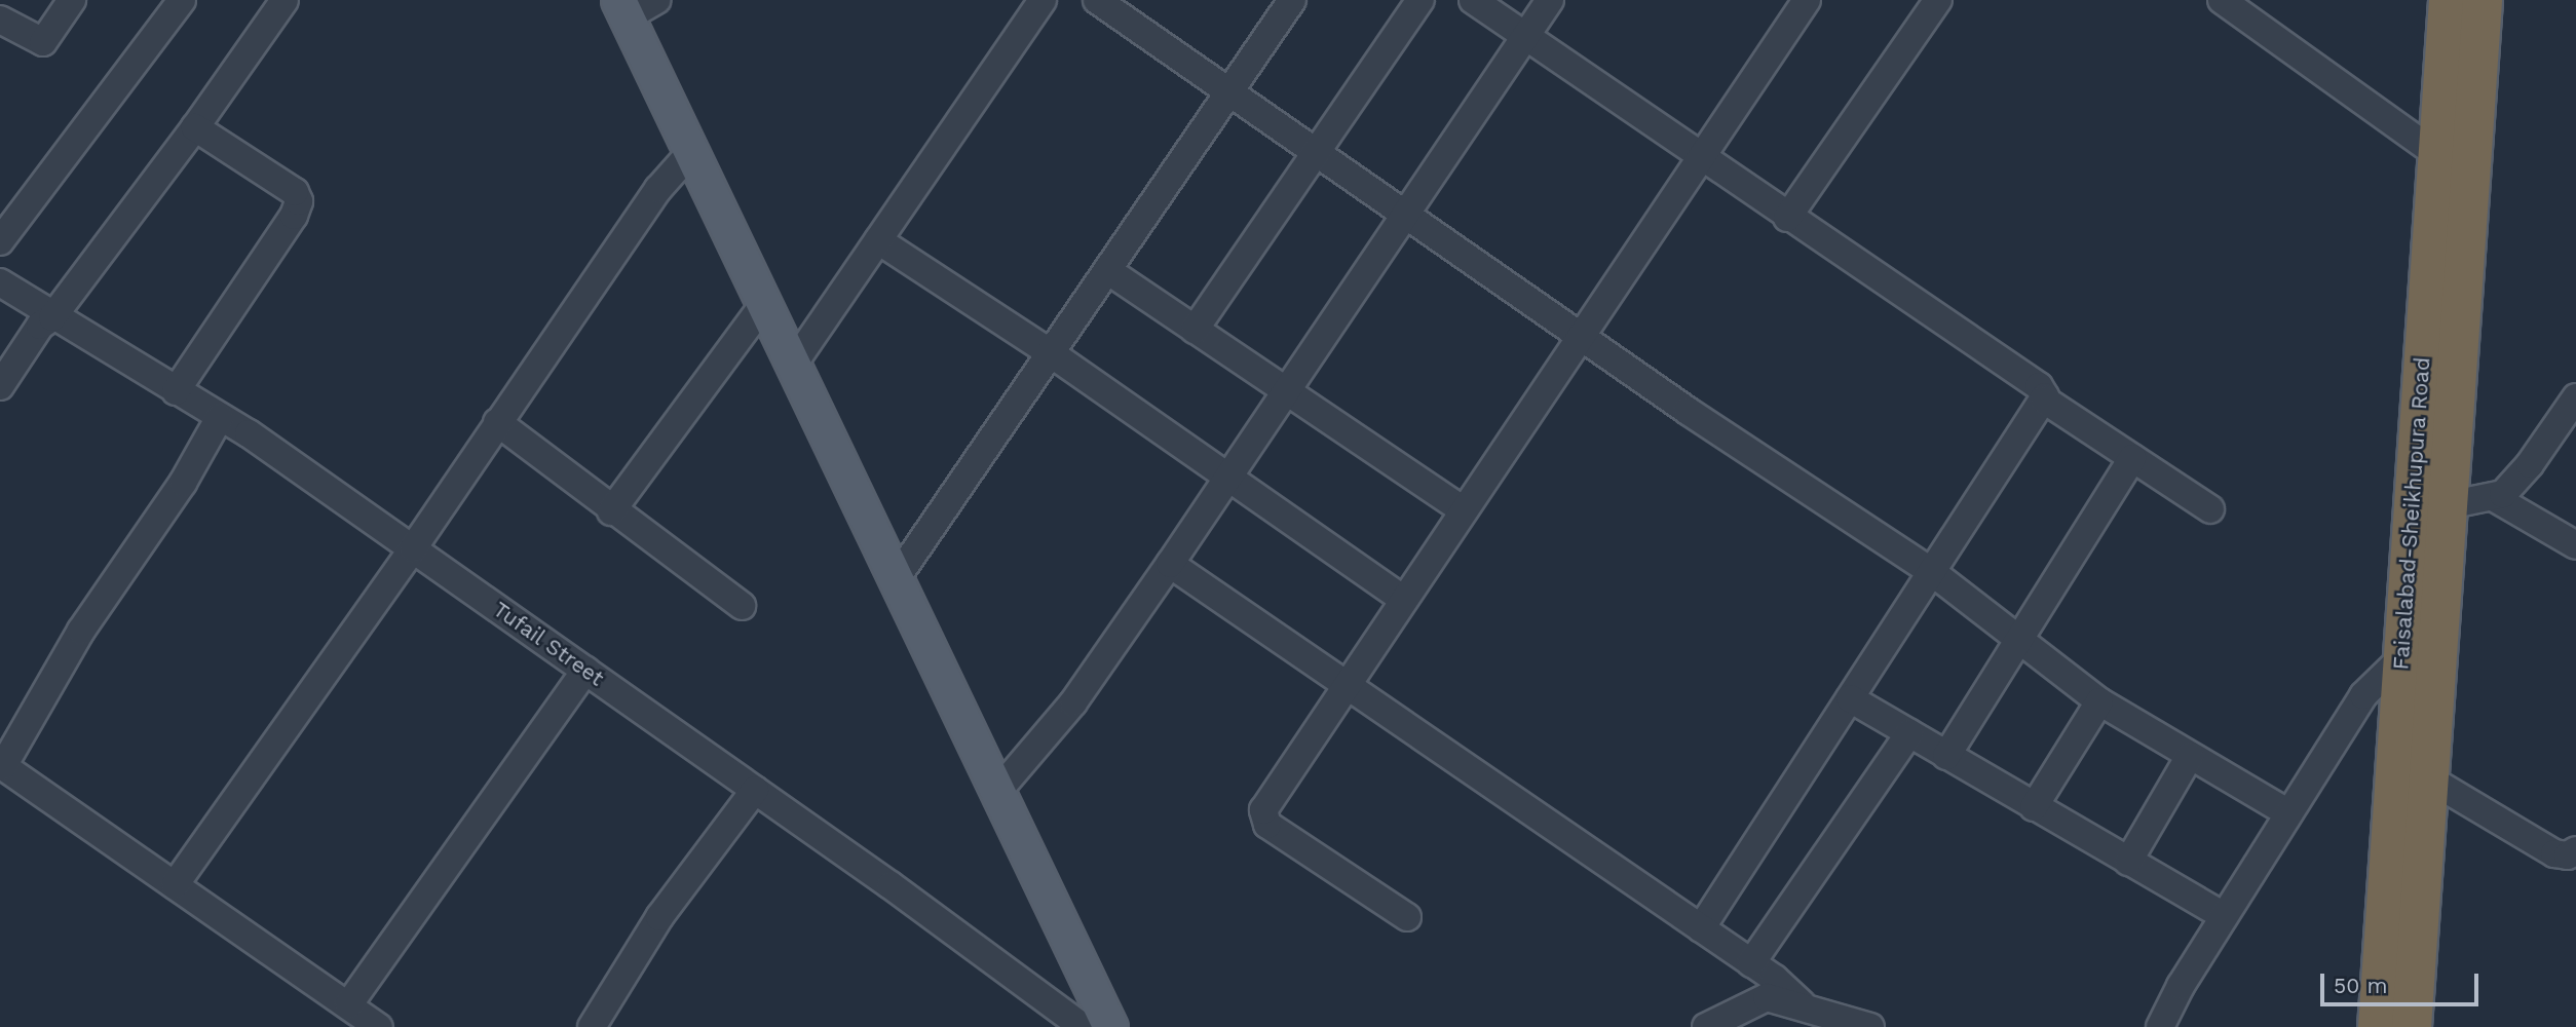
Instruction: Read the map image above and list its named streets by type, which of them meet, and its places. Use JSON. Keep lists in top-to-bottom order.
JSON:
{
  "streets": {
    "highway": ["Faisalabad-Sheikhupura Road"],
    "street": ["Tufail Street"]
  },
  "scale_bar": "50 m"
}
